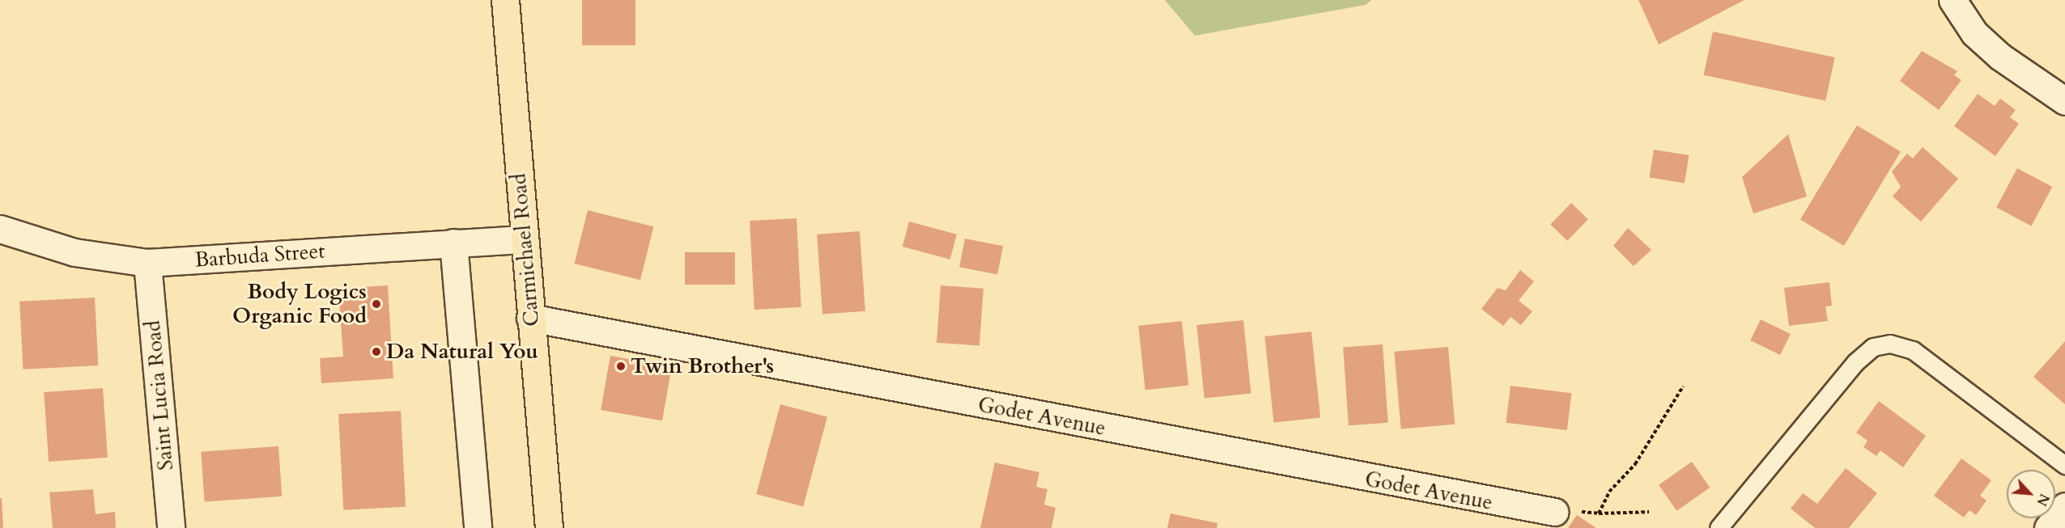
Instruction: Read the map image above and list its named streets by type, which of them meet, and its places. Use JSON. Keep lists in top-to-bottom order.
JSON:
{
  "streets": {
    "main road": ["Carmichael Road"],
    "street": ["Barbuda Street", "Saint Lucia Road", "Godet Avenue"]
  },
  "crossings": [
    ["Carmichael Road", "Barbuda Street"],
    ["Carmichael Road", "Godet Avenue"],
    ["Barbuda Street", "Saint Lucia Road"]
  ],
  "places": ["Body Logics Organic Food", "Da Natural You", "Twin Brother's"],
  "north": "bottom right"
}
